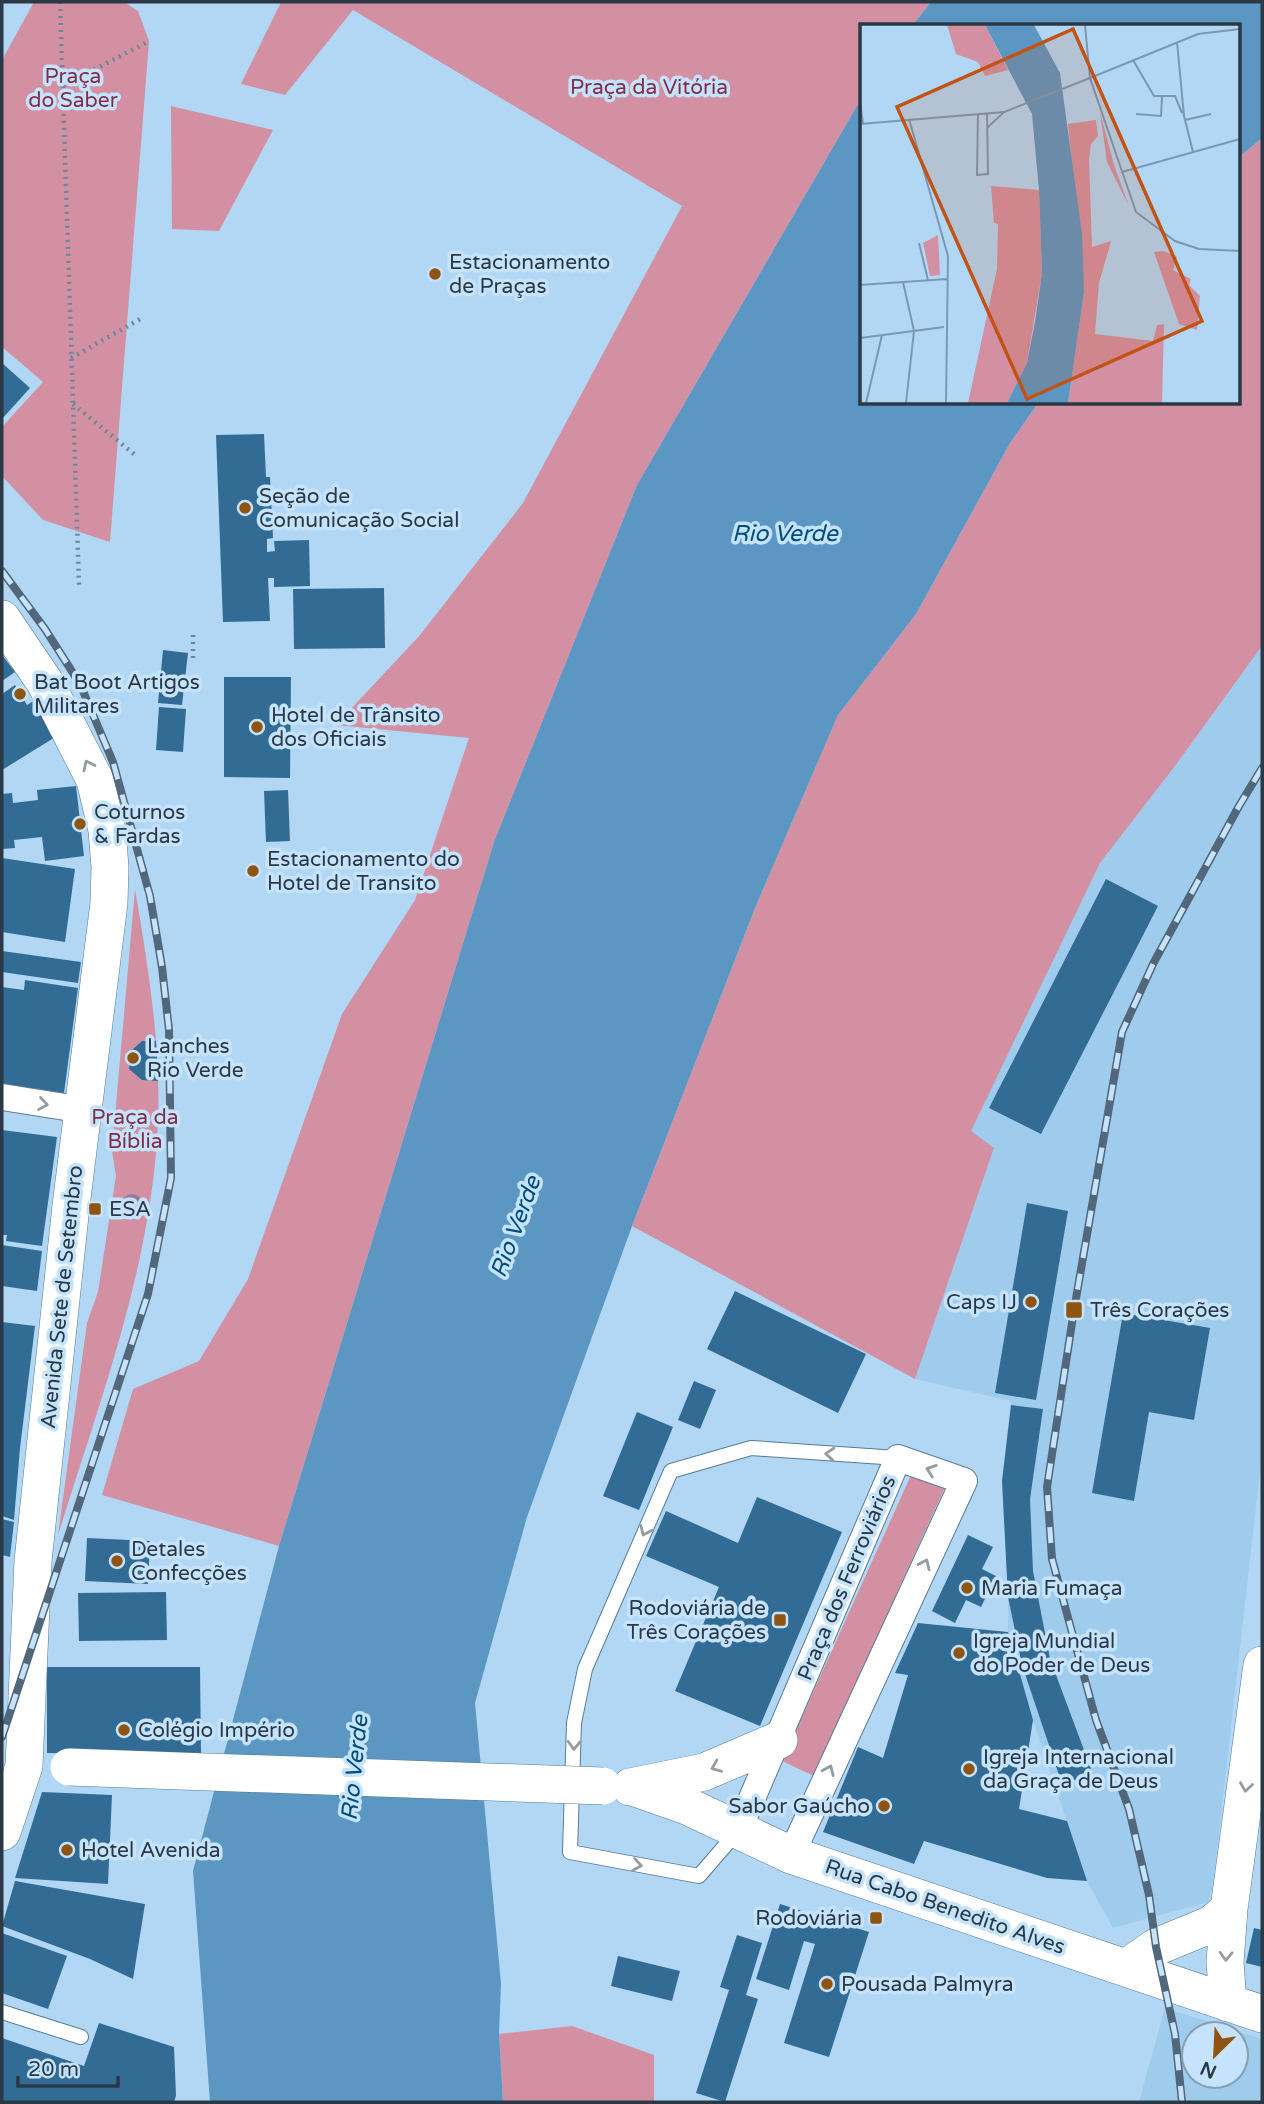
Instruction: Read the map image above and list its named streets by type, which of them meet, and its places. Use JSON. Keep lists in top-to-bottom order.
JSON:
{
  "streets": {
    "main road": ["Avenida Sete de Setembro", "Rua Cabo Benedito Alves"],
    "street": ["Praça dos Ferroviários"]
  },
  "crossings": [
    ["Praça dos Ferroviários", "Rua Cabo Benedito Alves"]
  ],
  "one_way": ["Avenida Sete de Setembro"],
  "water": ["Rio Verde"],
  "parks": ["Praça do Saber", "Praça da Vitória", "Praça da Bíblia"],
  "places": {
    "other": [
      "Estacionamento de Praças",
      "Seção de Comunicação Social",
      "Bat Boot Artigos Militares",
      "Hotel de Trânsito dos Oficiais",
      "Coturnos & Fardas",
      "Estacionamento do Hotel de Transito",
      "Lanches Rio Verde",
      "Caps IJ",
      "Detales Confecções",
      "Maria Fumaça",
      "Igreja Mundial do Poder de Deus",
      "Colégio Império",
      "Igreja Internacional da Graça de Deus",
      "Sabor Gaúcho",
      "Hotel Avenida",
      "Pousada Palmyra"
    ],
    "transit": [
      "ESA",
      "Três Corações",
      "Rodoviária de Três Corações",
      "Rodoviária"
    ]
  },
  "scale_bar": "20 m",
  "north": "bottom left"
}
